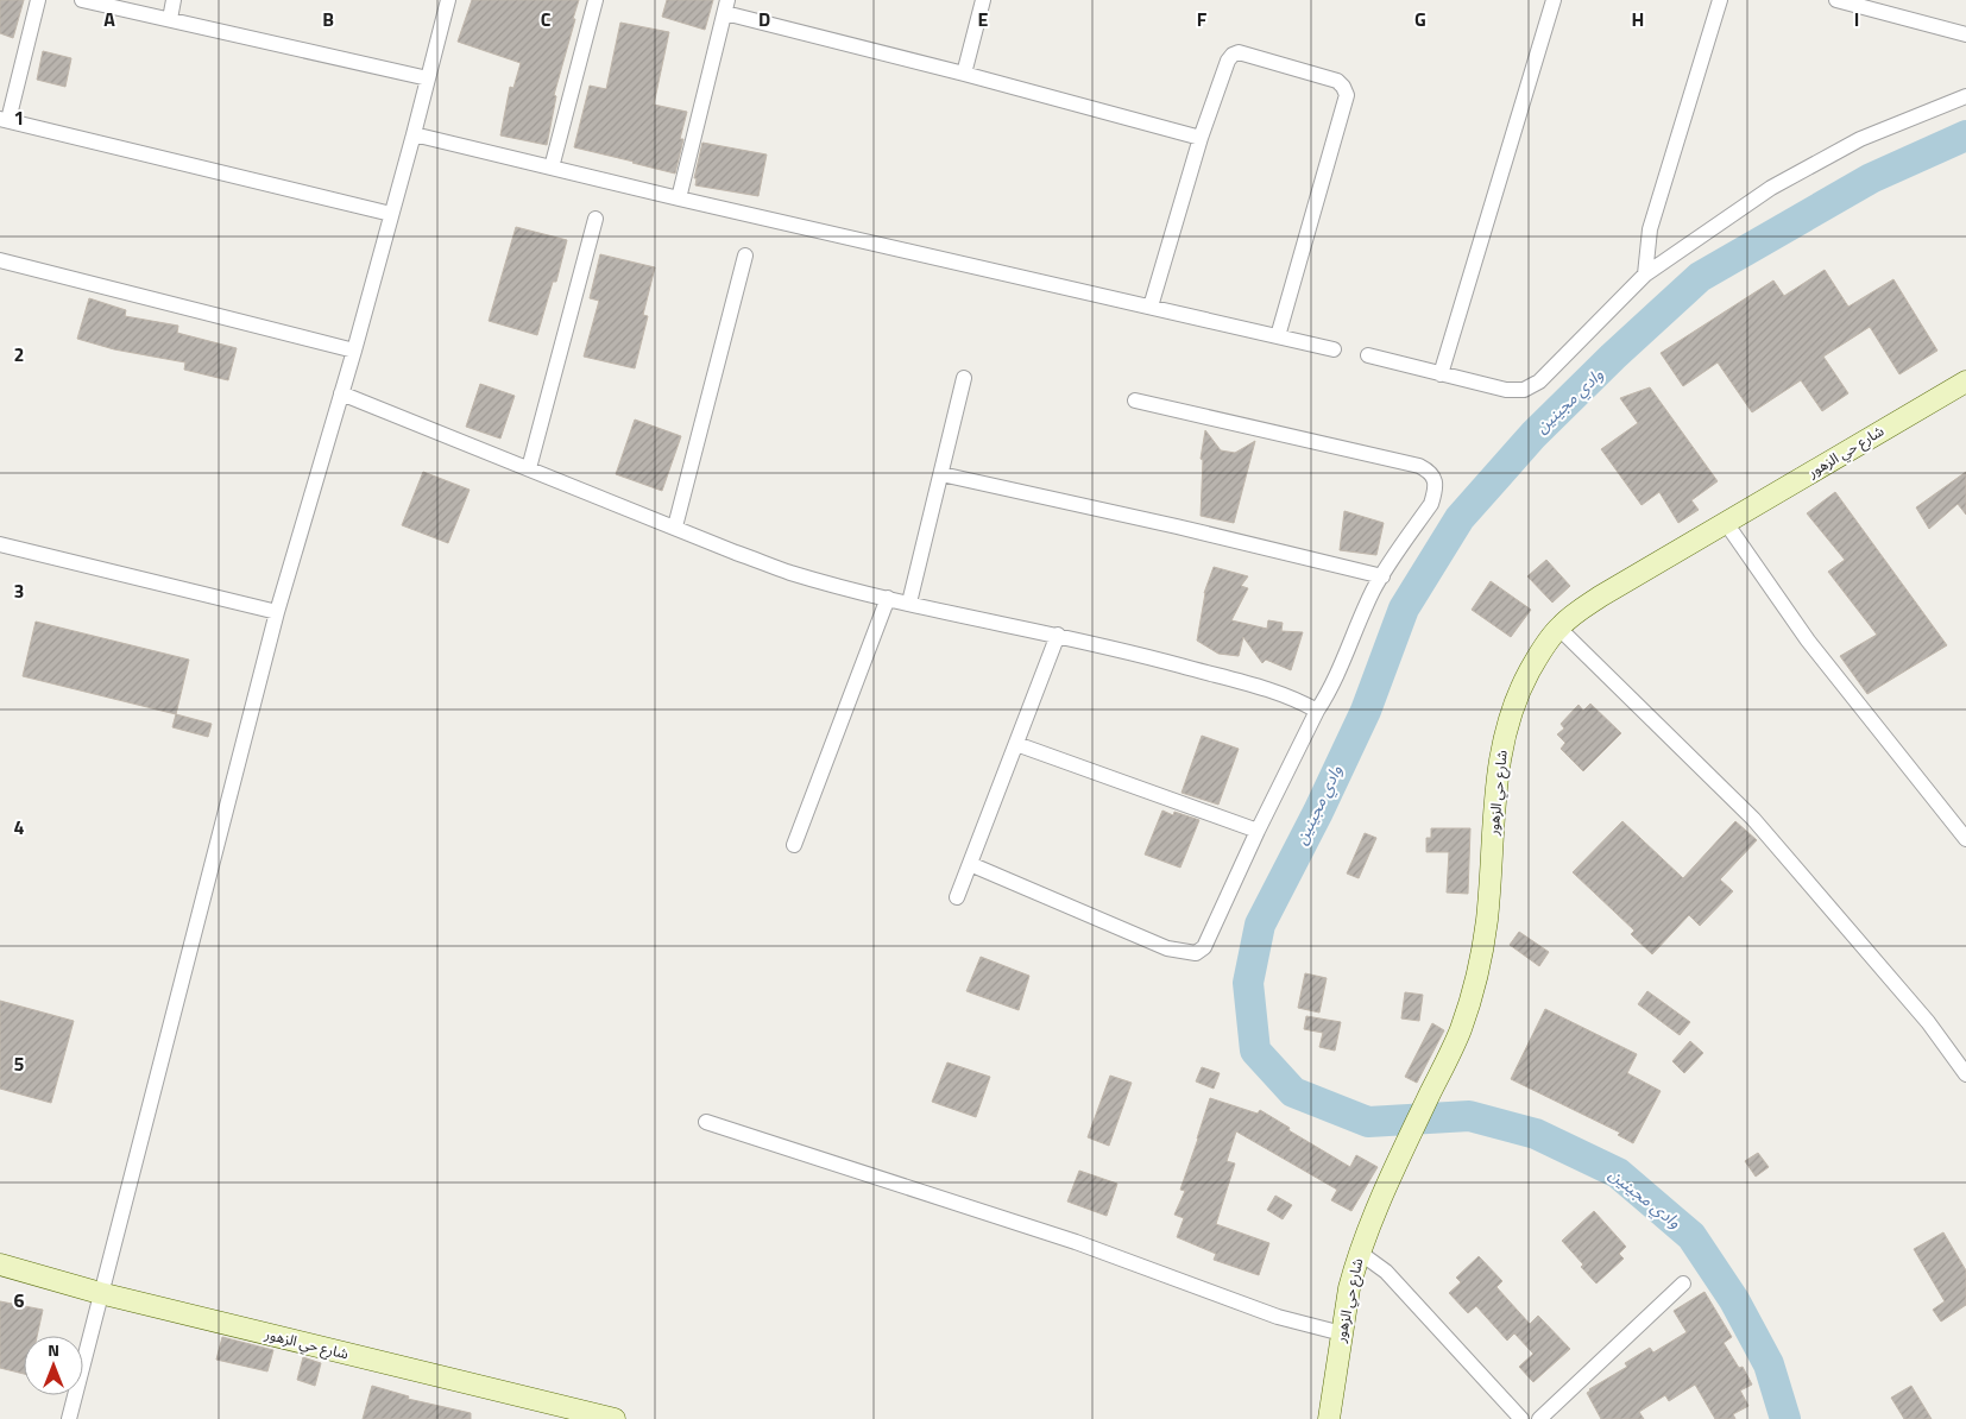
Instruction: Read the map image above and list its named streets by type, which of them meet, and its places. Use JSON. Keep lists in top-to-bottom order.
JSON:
{
  "streets": {
    "street": ["شارع حي الزهور"]
  },
  "water": ["وادي مجينين"],
  "north": "top",
  "grid": {
    "columns": [
      "A",
      "B",
      "C",
      "D",
      "E",
      "F",
      "G",
      "H",
      "I"
    ],
    "rows": [
      "1",
      "2",
      "3",
      "4",
      "5",
      "6"
    ]
  }
}
